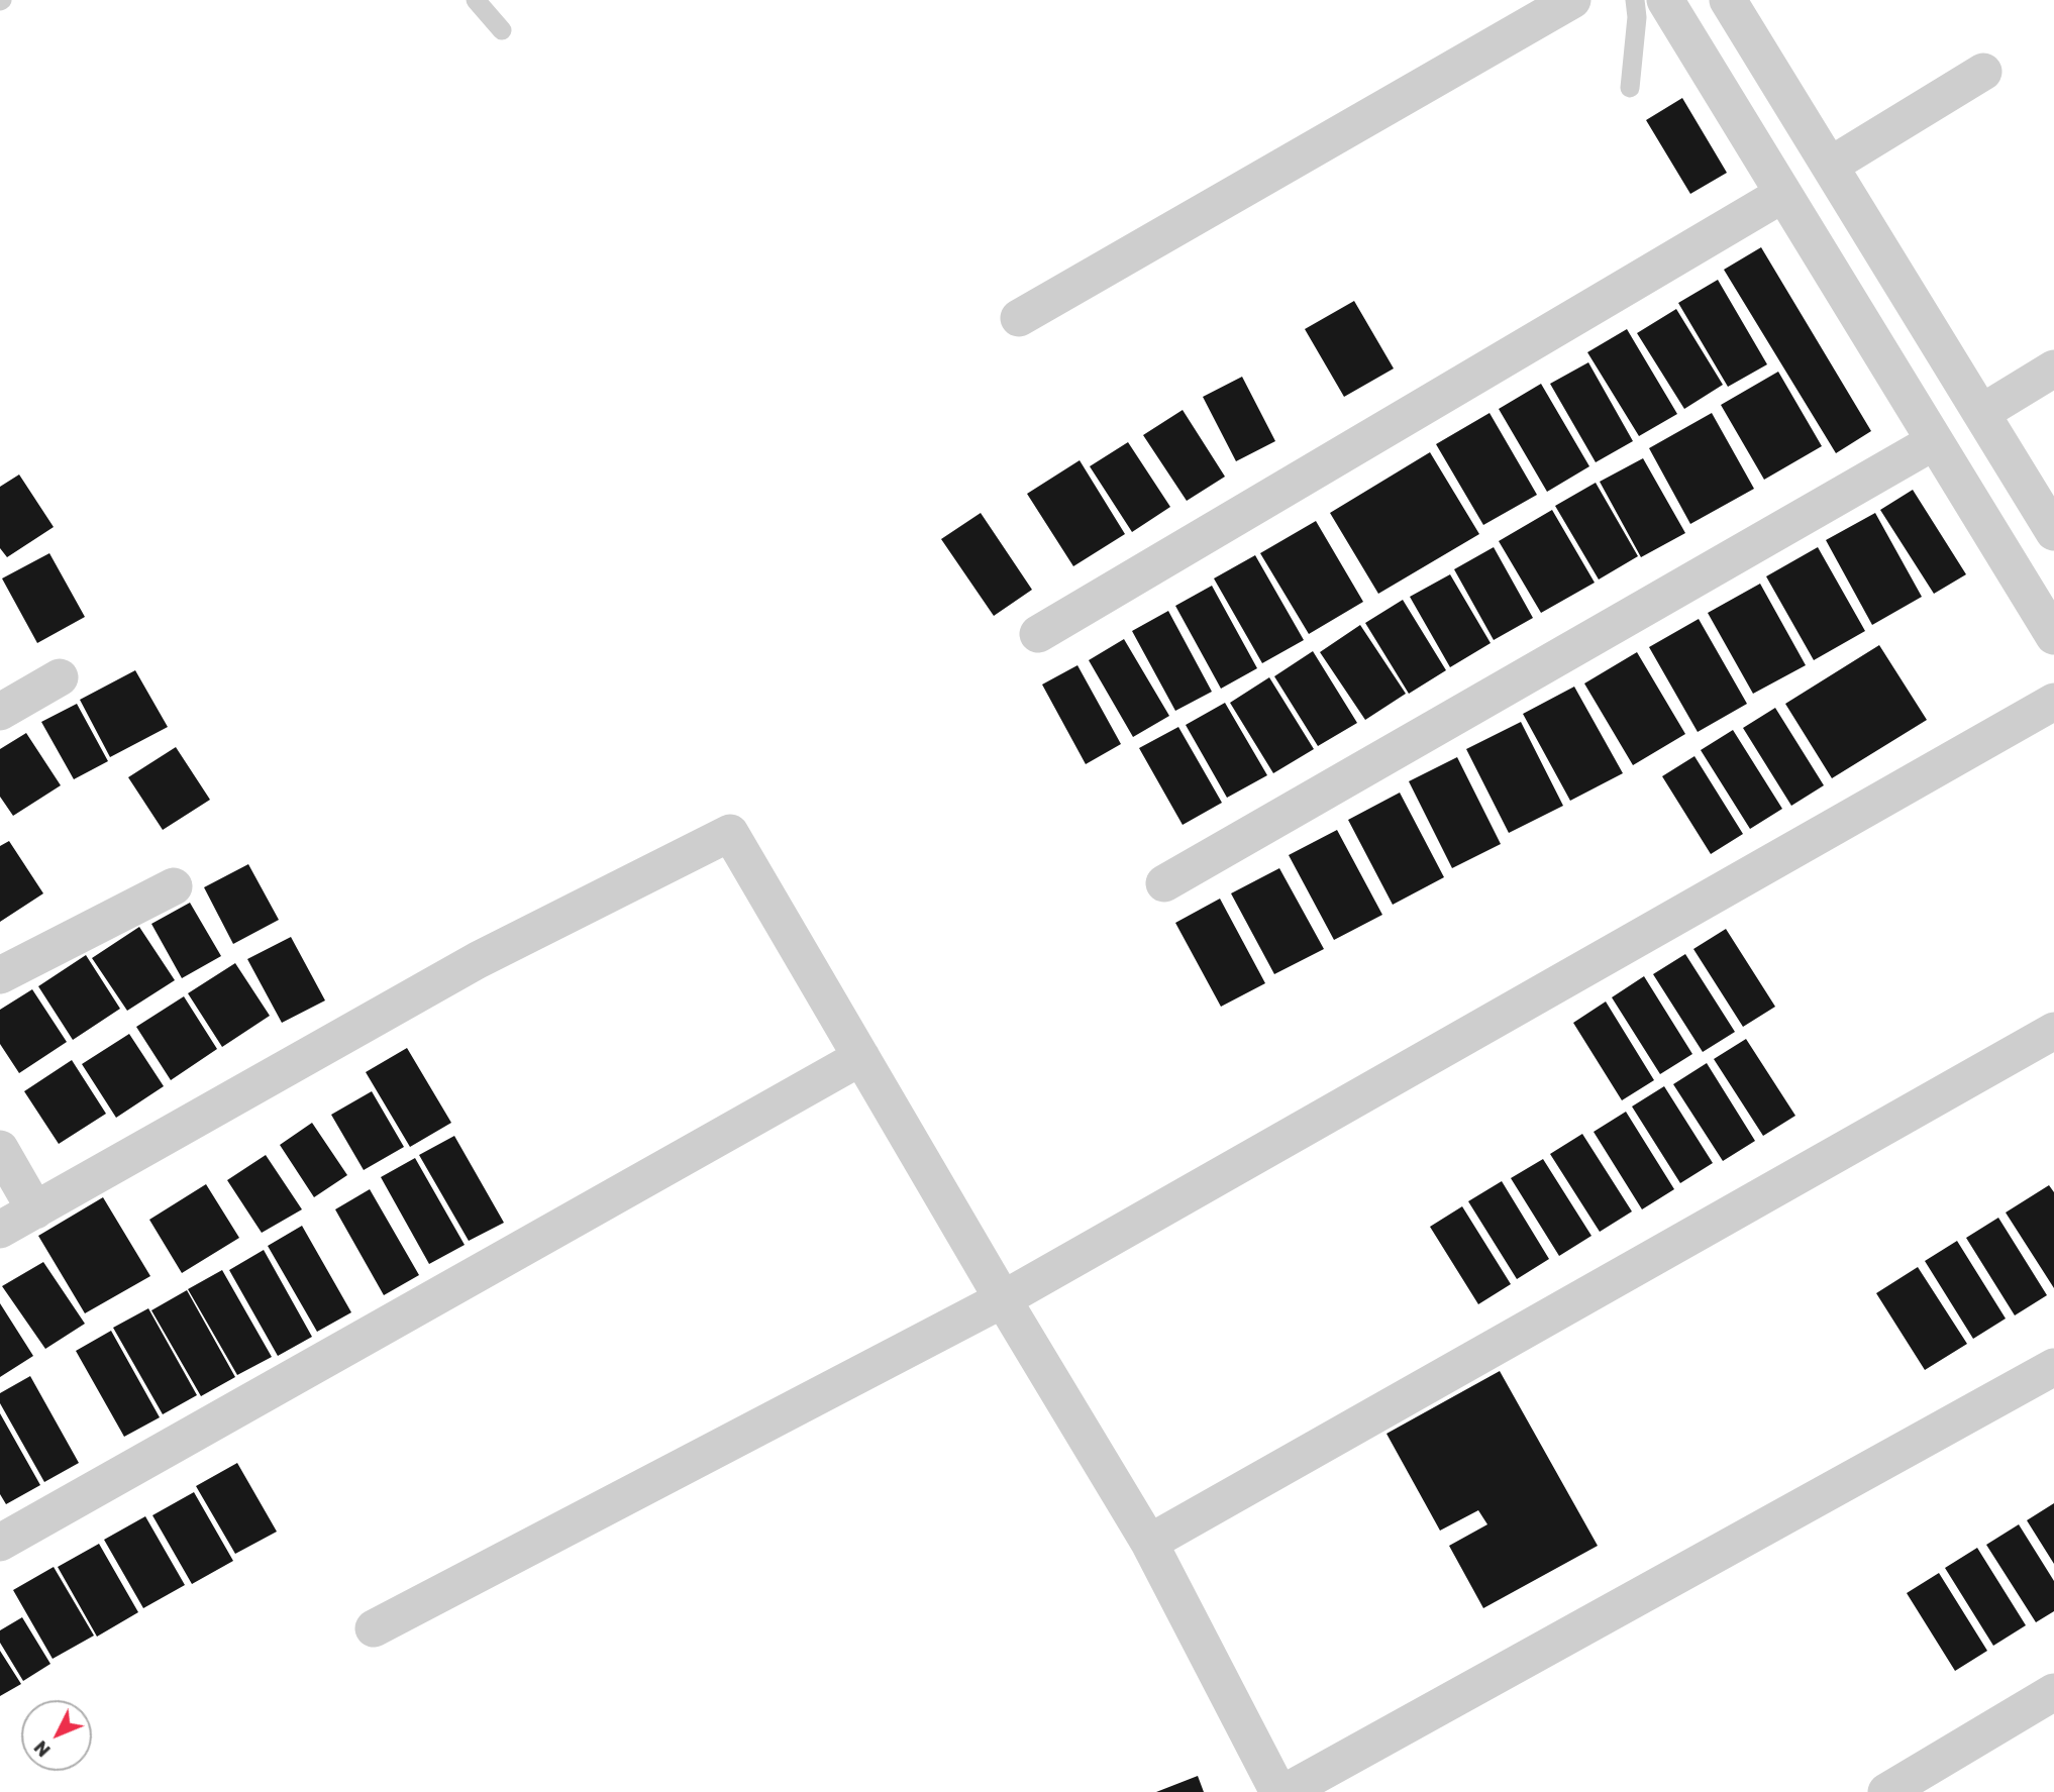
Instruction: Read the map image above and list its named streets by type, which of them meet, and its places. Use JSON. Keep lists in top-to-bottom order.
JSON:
{
  "north": "bottom left"
}
